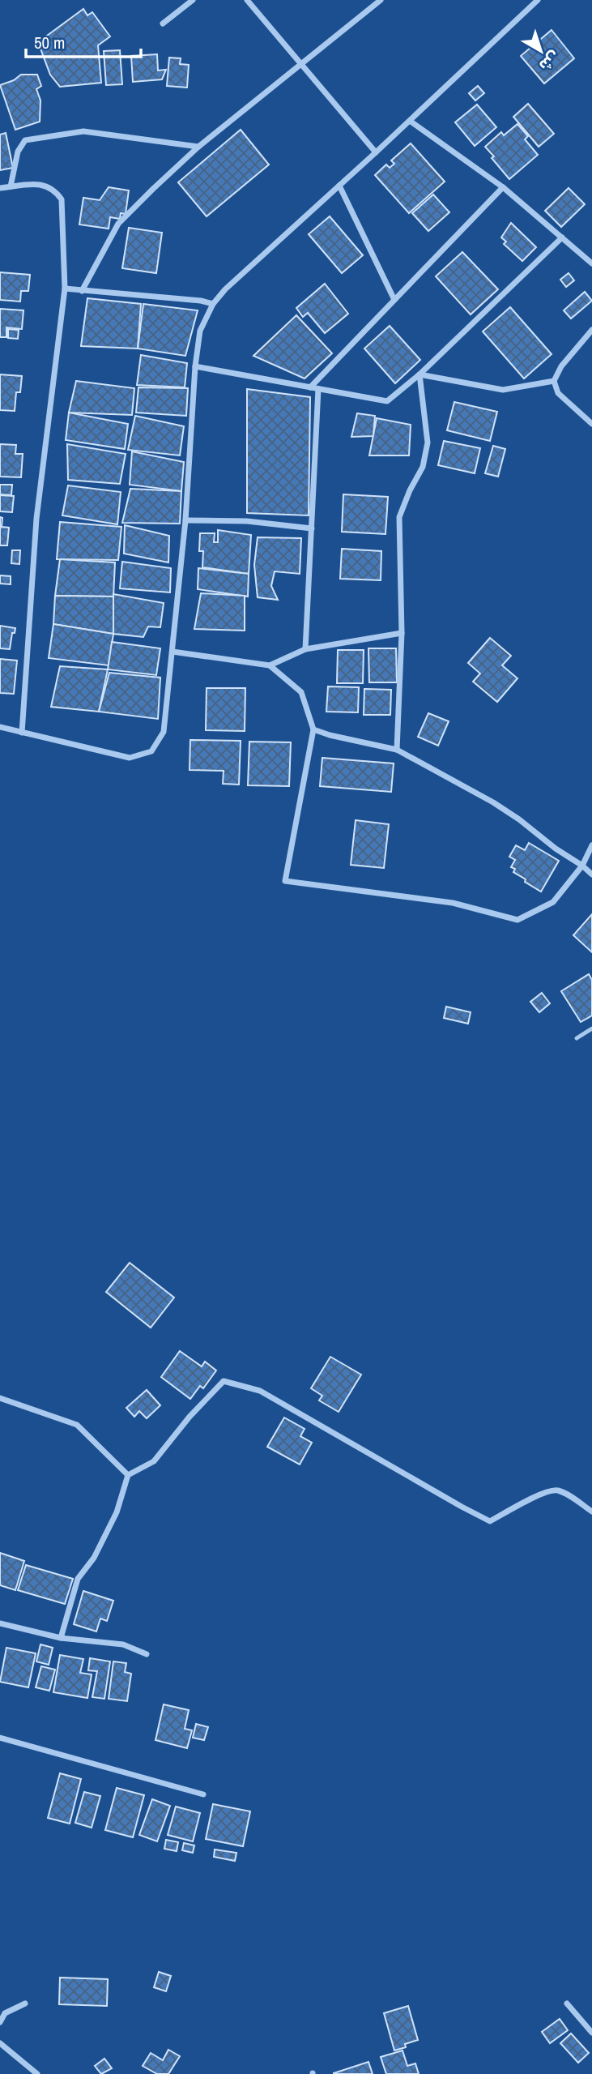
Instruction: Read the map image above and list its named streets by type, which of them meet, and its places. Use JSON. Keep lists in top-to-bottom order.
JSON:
{
  "scale_bar": "50 m",
  "north": "bottom right"
}
